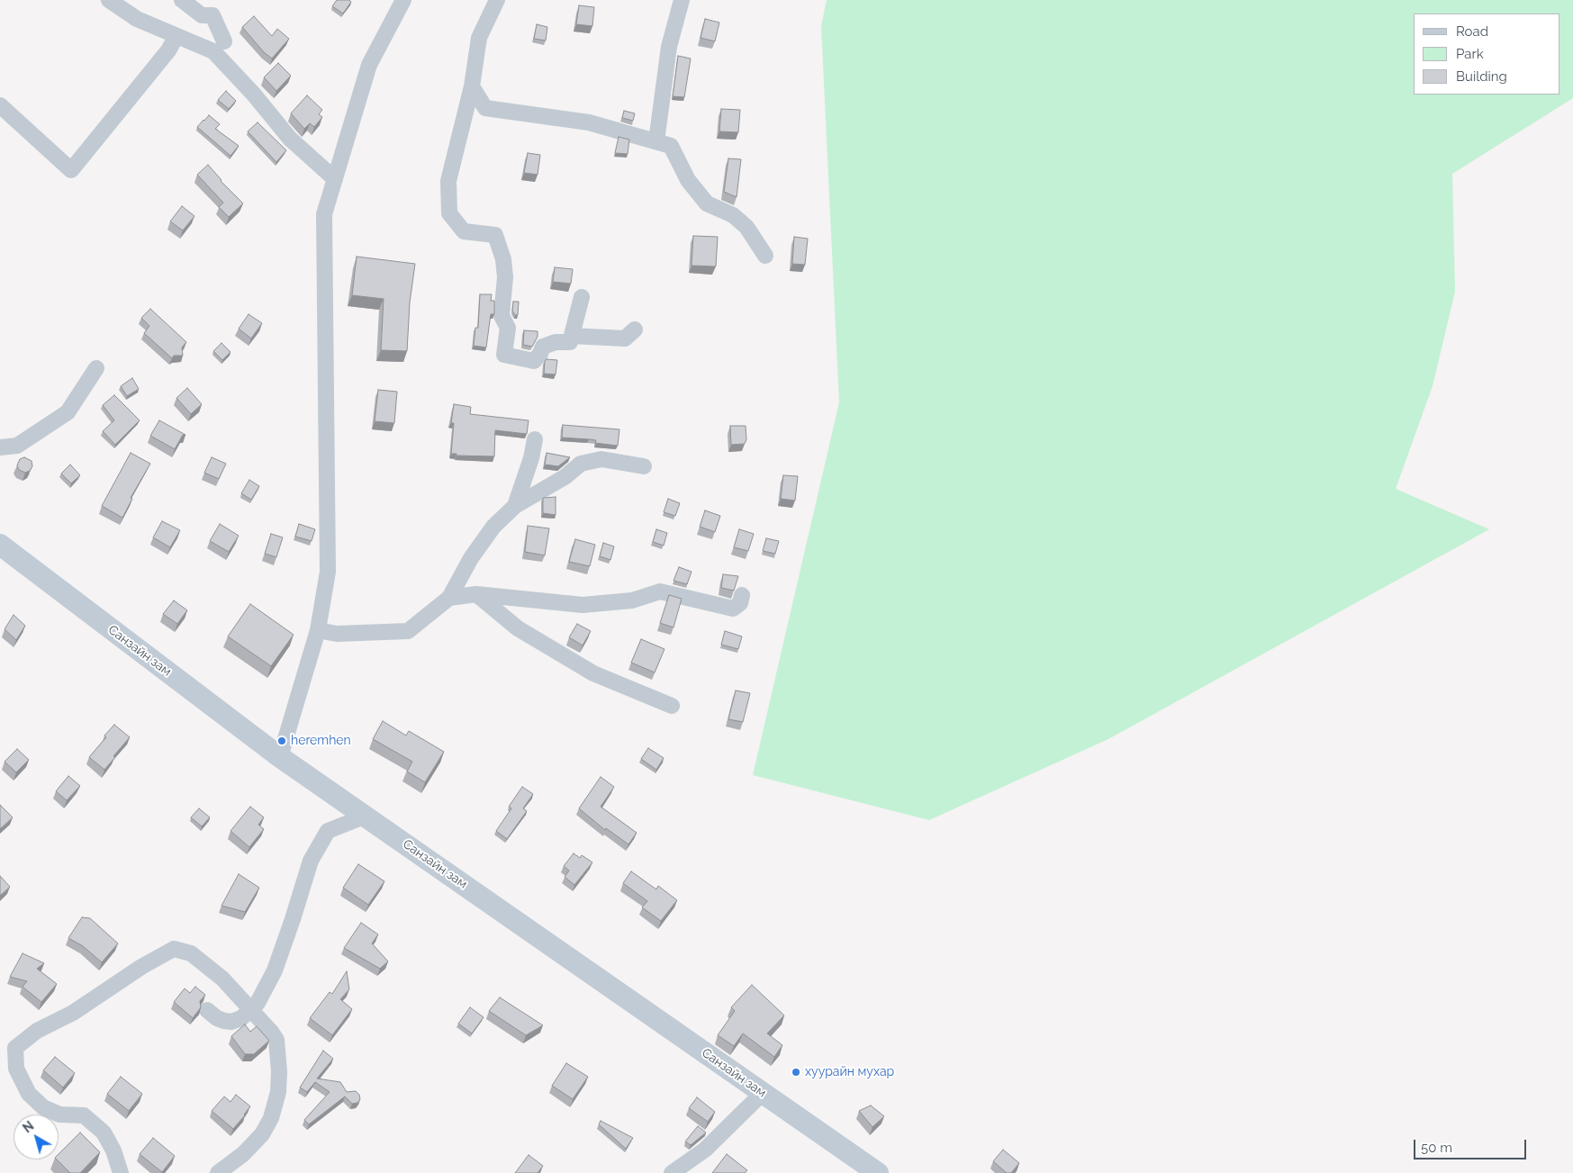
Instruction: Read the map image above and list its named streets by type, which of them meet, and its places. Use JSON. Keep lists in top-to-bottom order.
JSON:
{
  "streets": {
    "main road": ["Санзайн зам"]
  },
  "places": ["heremhen", "хуурайн мухар"],
  "legend": ["Road", "Park", "Building"],
  "scale_bar": "50 m",
  "north": "top left"
}
